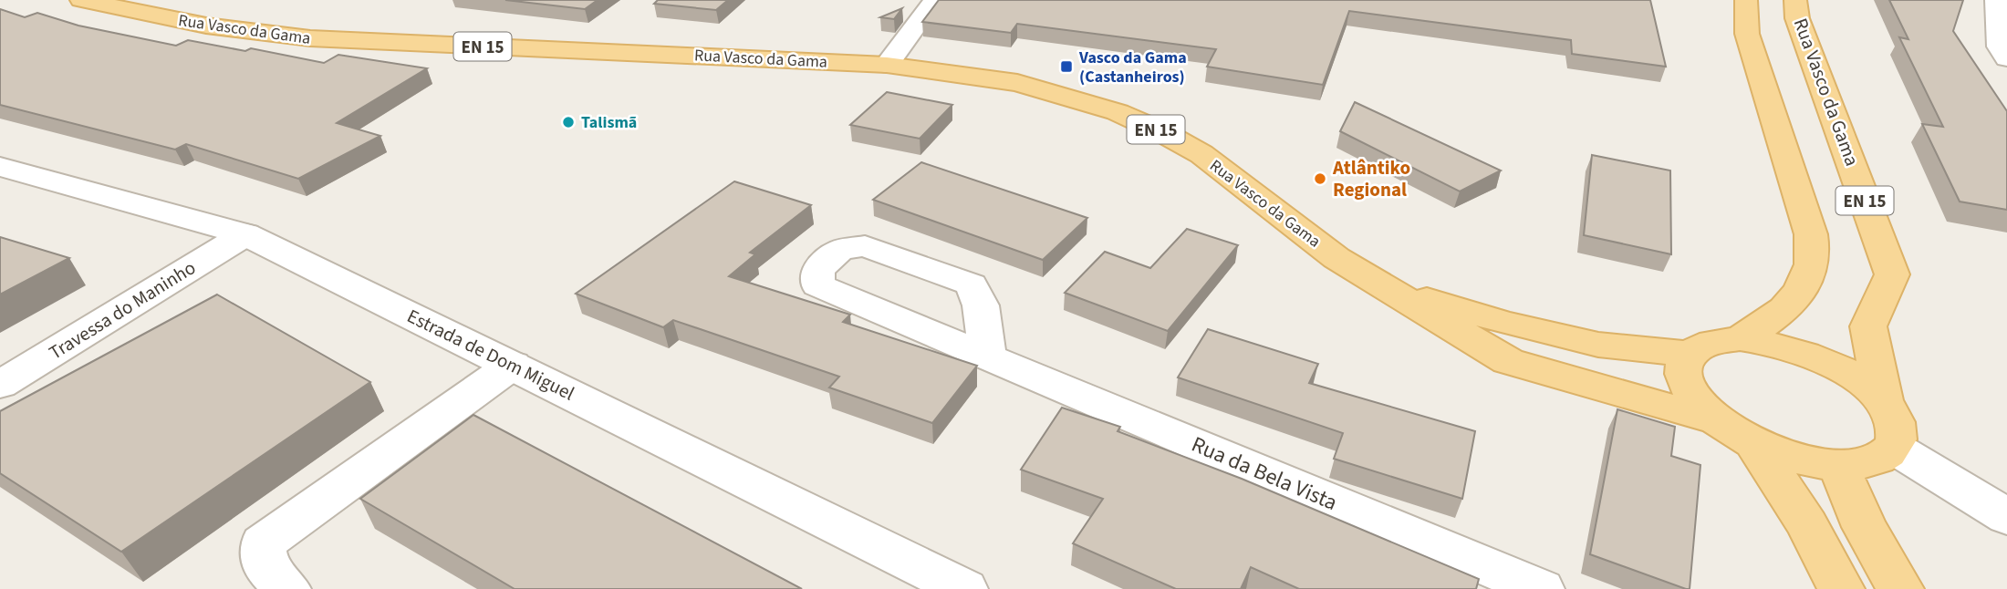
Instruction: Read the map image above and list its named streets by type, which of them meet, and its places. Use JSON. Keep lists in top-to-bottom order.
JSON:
{
  "streets": {
    "main road": ["Rua Vasco da Gama", "EN 15"],
    "street": ["Travessa do Maninho", "Estrada de Dom Miguel", "Rua da Bela Vista"]
  },
  "crossings": [
    ["Travessa do Maninho", "Estrada de Dom Miguel"]
  ],
  "places": {
    "transit": ["Vasco da Gama (Castanheiros)"],
    "other": ["Talismã", "Atlântiko Regional"]
  }
}
